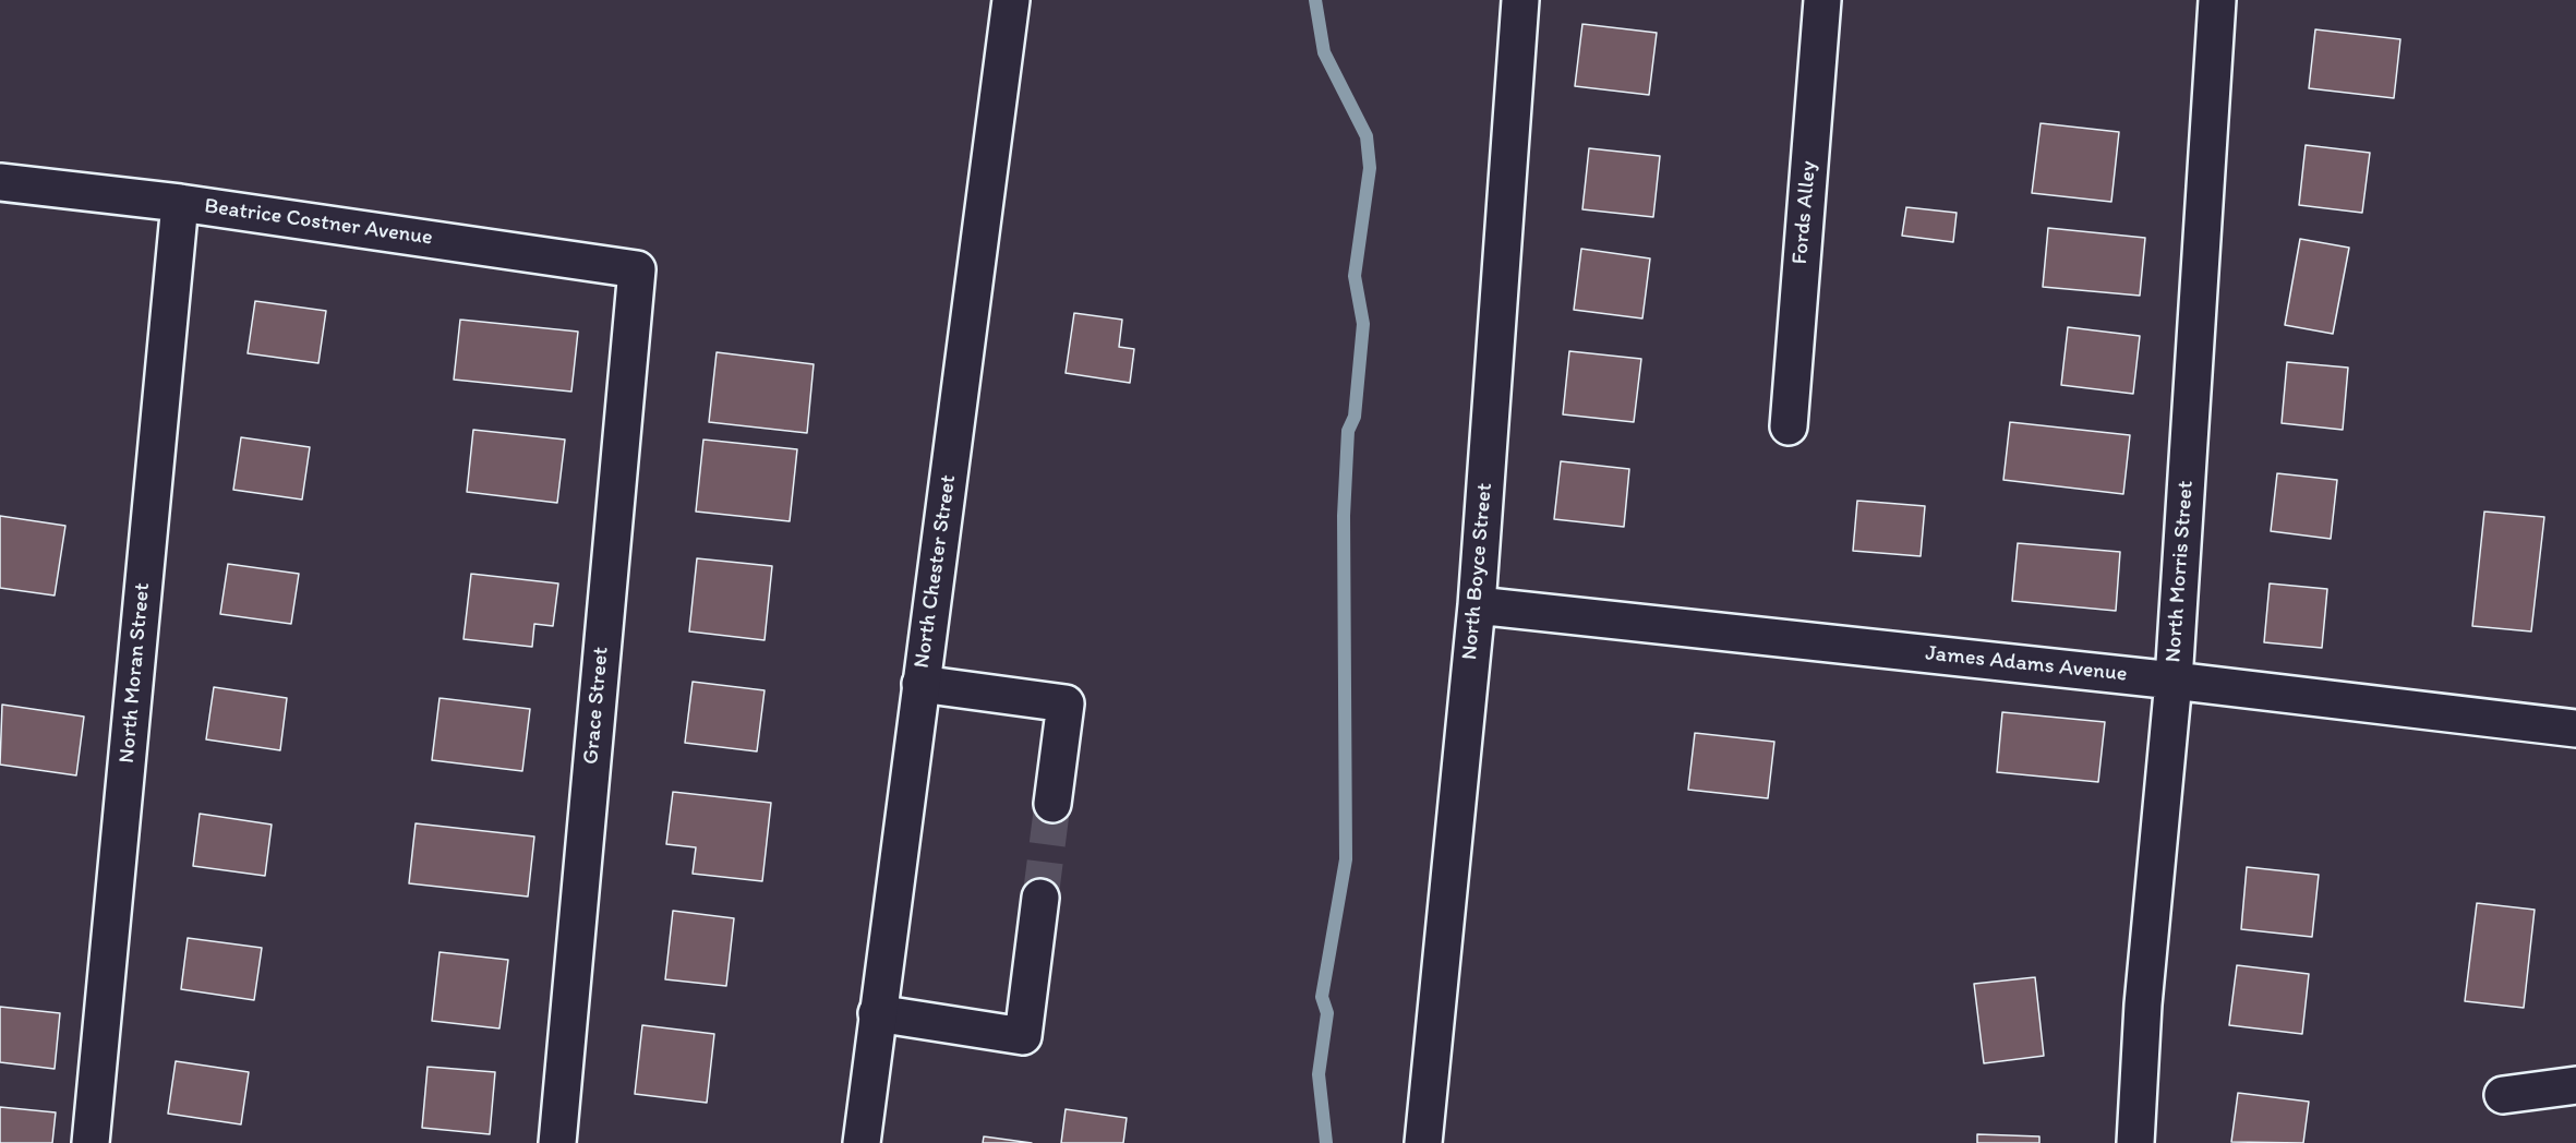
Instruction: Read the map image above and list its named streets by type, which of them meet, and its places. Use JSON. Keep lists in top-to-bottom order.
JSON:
{
  "streets": {
    "street": [
      "Fords Alley",
      "Beatrice Costner Avenue",
      "North Chester Street",
      "North Boyce Street",
      "North Morris Street",
      "James Adams Avenue",
      "North Moran Street",
      "Grace Street"
    ]
  },
  "crossings": [
    ["Beatrice Costner Avenue", "North Moran Street"],
    ["Beatrice Costner Avenue", "Grace Street"],
    ["North Boyce Street", "James Adams Avenue"],
    ["North Morris Street", "James Adams Avenue"]
  ]
}
